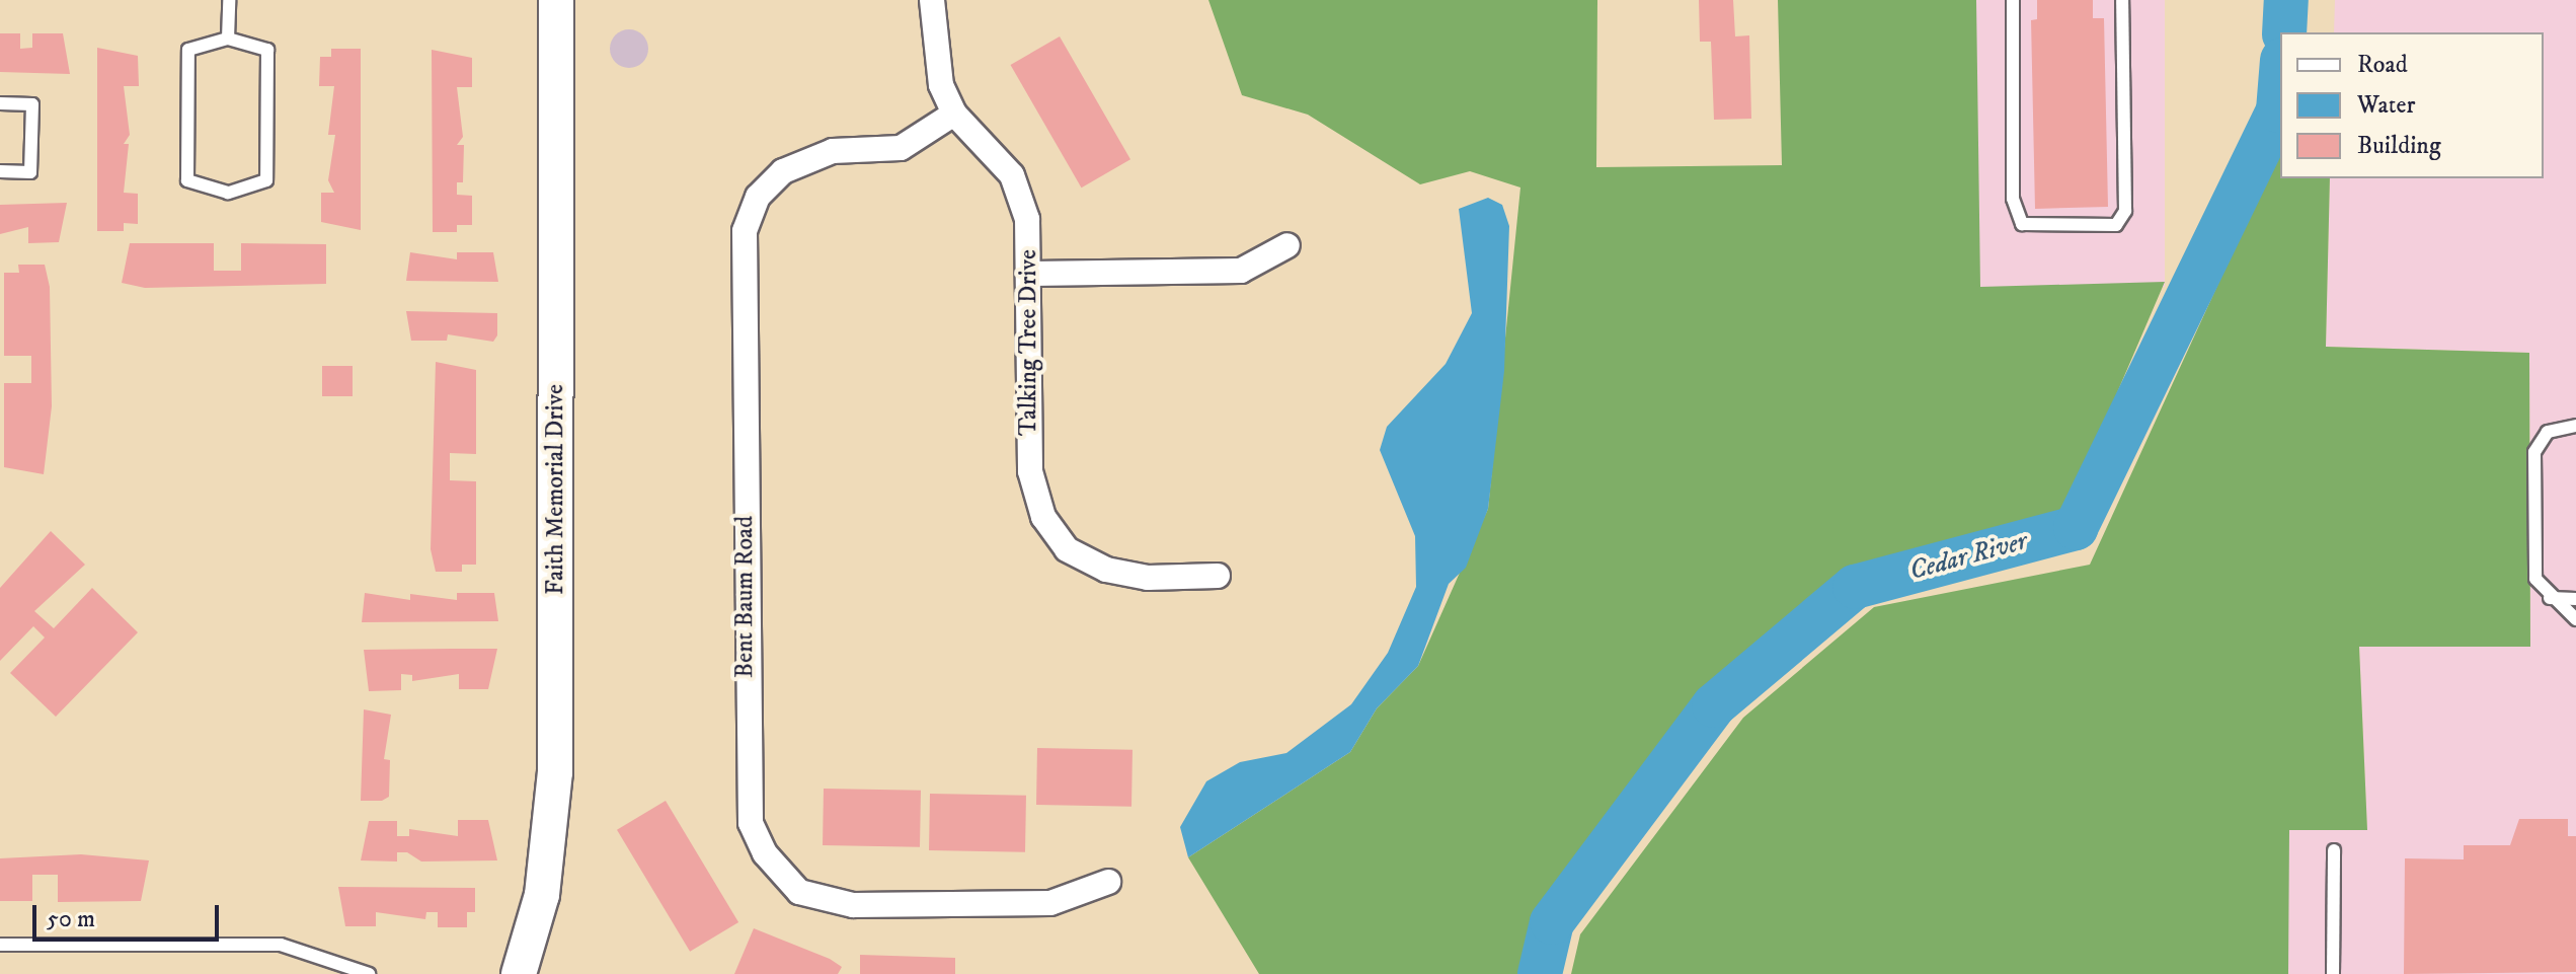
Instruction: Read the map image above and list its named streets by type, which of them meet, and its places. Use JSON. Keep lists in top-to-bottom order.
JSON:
{
  "streets": {
    "street": ["Talking Tree Drive", "Faith Memorial Drive", "Bent Baum Road"]
  },
  "crossings": [
    ["Talking Tree Drive", "Bent Baum Road"]
  ],
  "water": ["Cedar River"],
  "legend": ["Road", "Water", "Building"],
  "scale_bar": "50 m"
}
